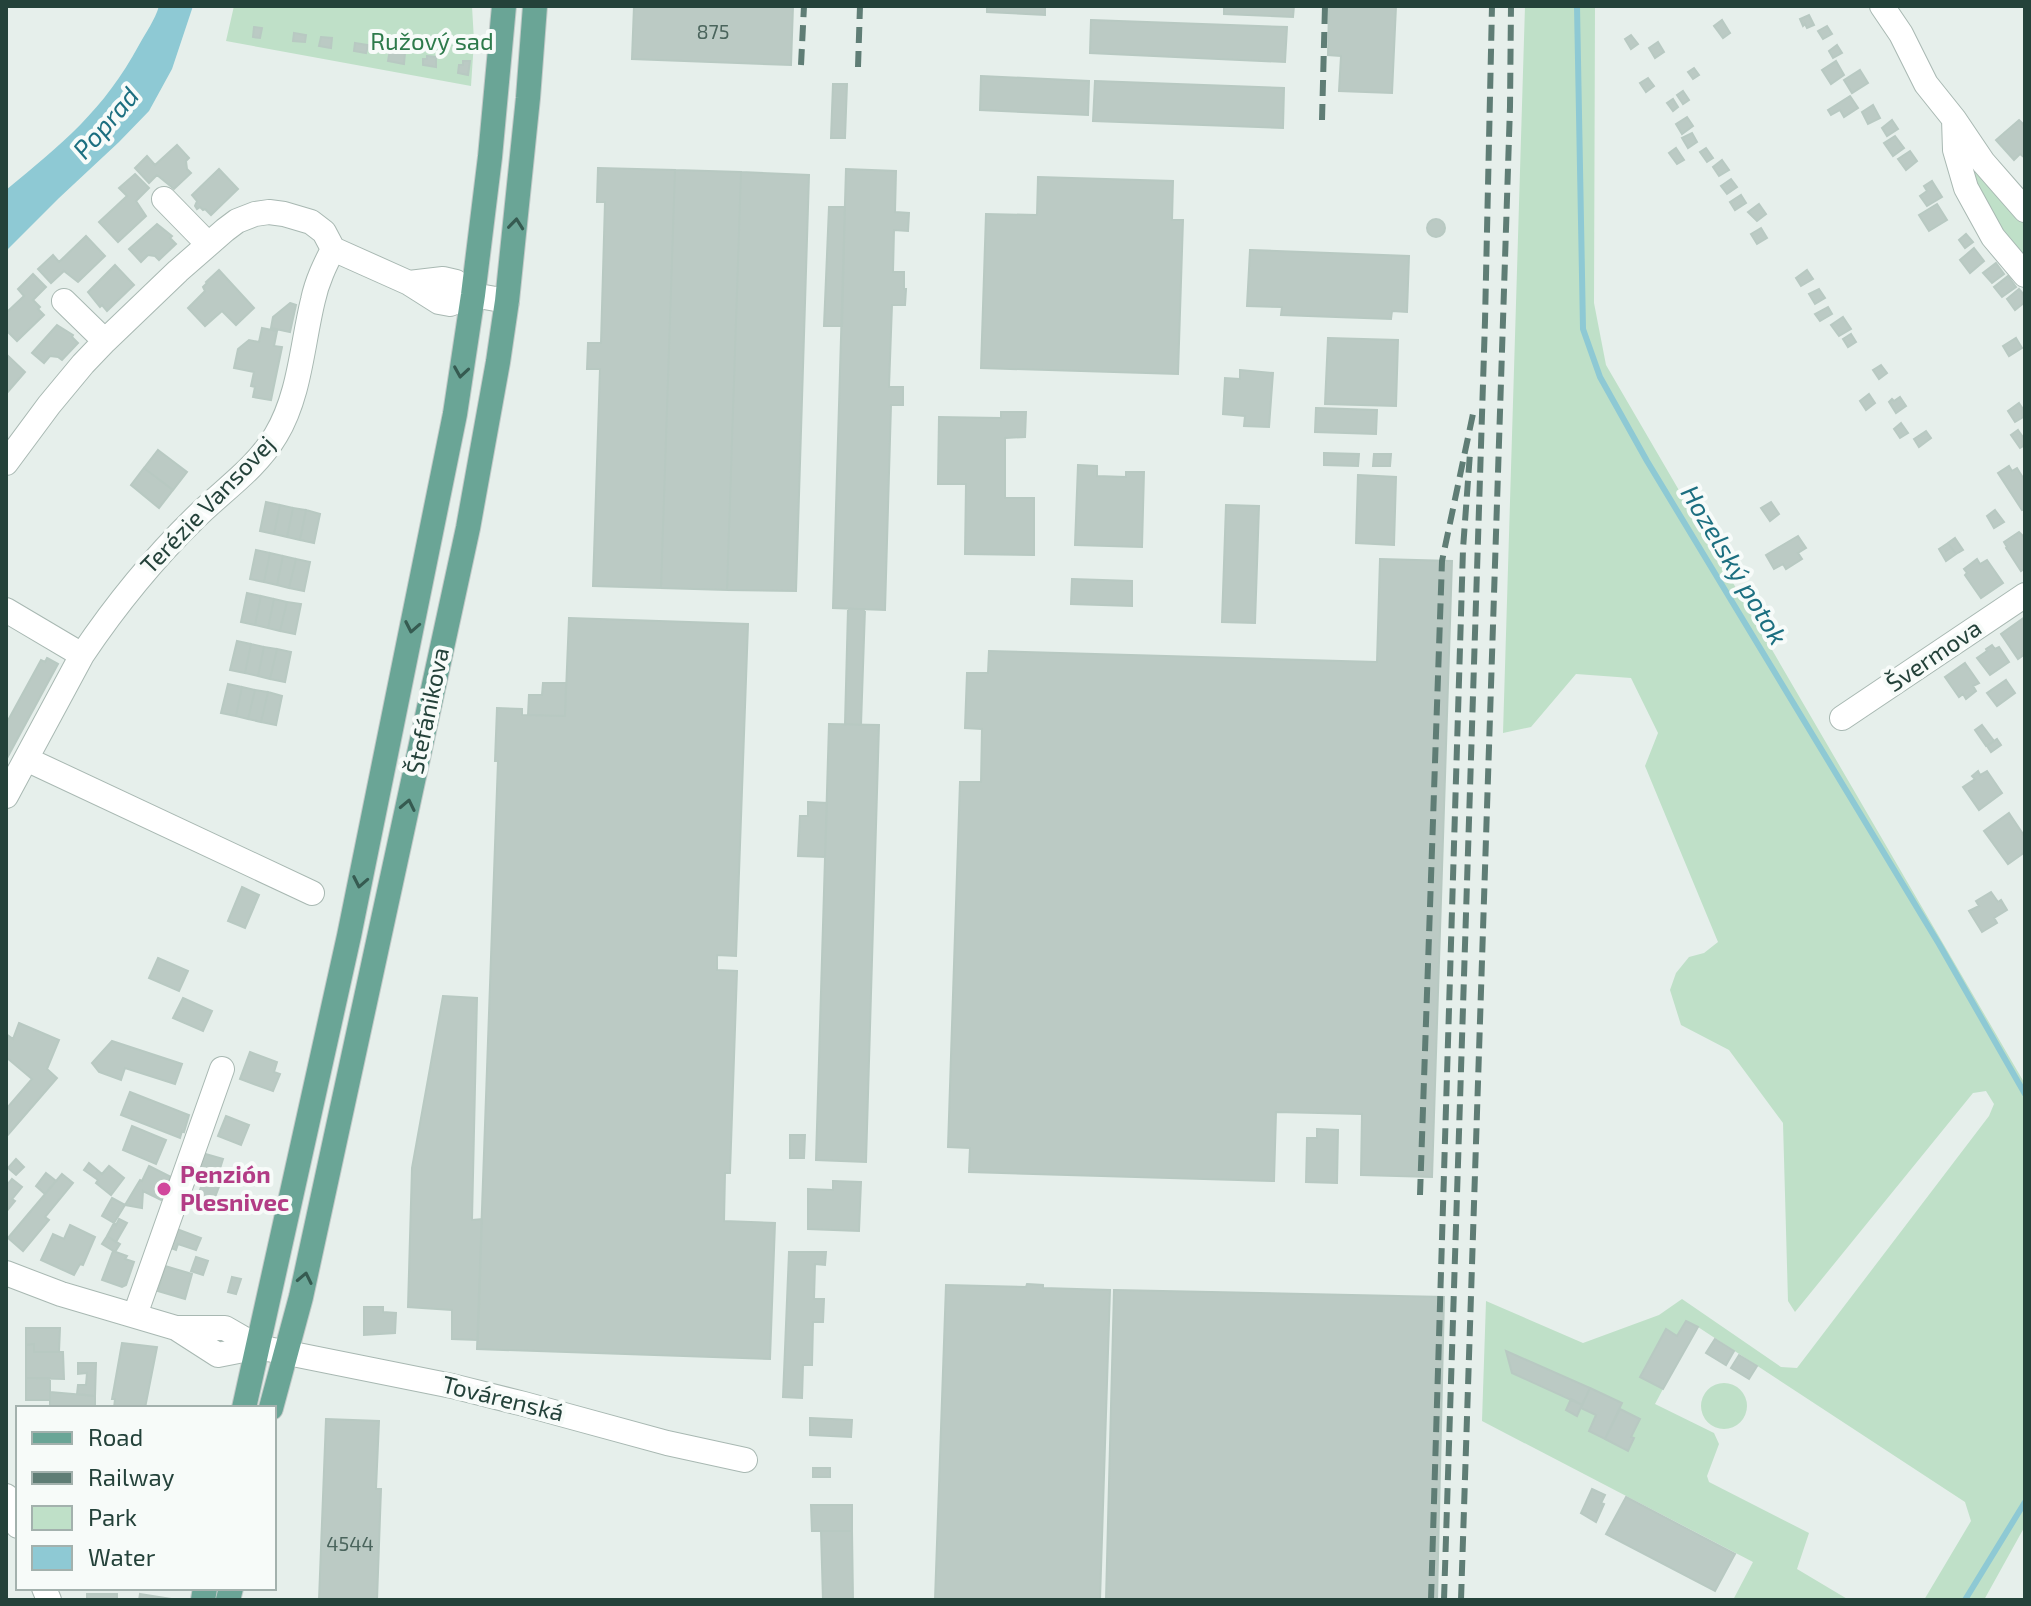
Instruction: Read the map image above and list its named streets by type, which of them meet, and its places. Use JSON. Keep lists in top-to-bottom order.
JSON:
{
  "streets": {
    "main road": ["Štefánikova"],
    "street": ["Terézie Vansovej", "Švermova", "Továrenská"]
  },
  "crossings": [
    ["Štefánikova", "Továrenská"]
  ],
  "water": ["Poprad", "Hozelský potok"],
  "parks": ["Ružový sad"],
  "places": ["Penzión Plesnivec"],
  "house_numbers": ["875", "4544"],
  "legend": [
    "Road",
    "Railway",
    "Park",
    "Water"
  ]
}
